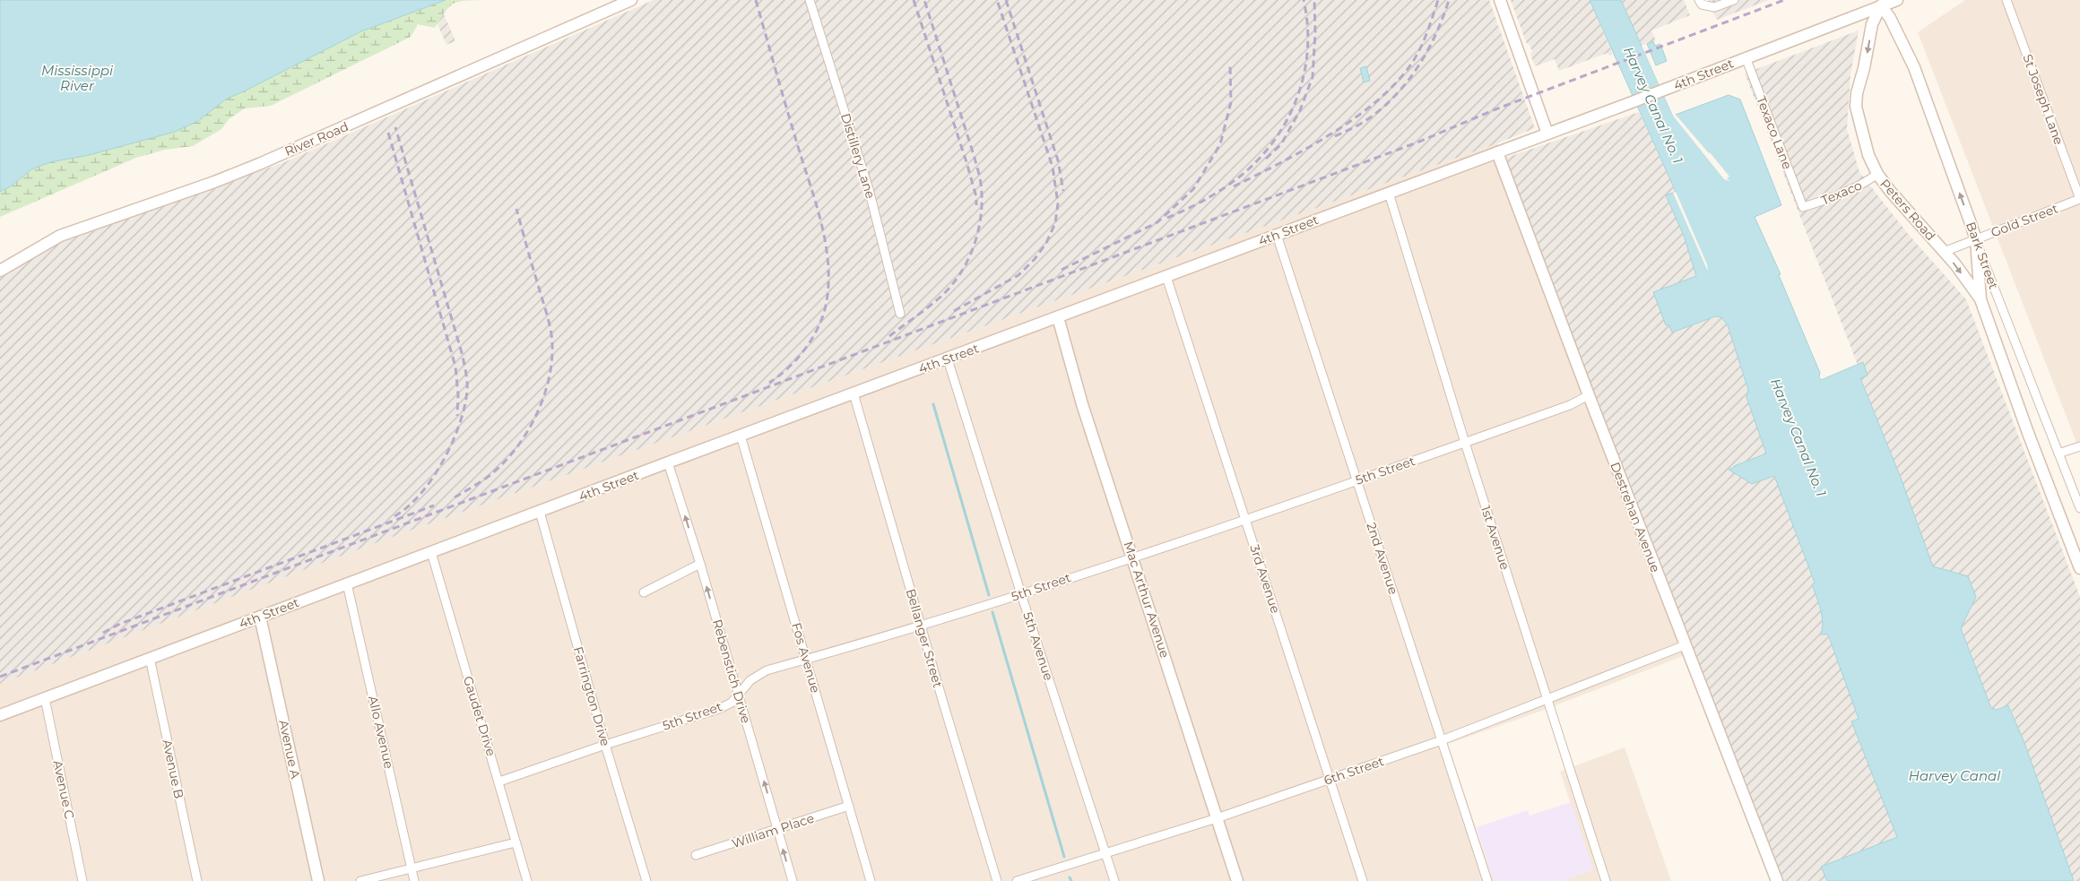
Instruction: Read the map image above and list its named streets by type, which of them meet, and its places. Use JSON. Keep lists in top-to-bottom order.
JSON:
{
  "streets": {
    "main road": [
      "4th Street",
      "River Road",
      "Peters Road",
      "Bark Street",
      "Destrehan Avenue",
      "Mac Arthur Avenue",
      "Avenue A"
    ],
    "street": [
      "St Joseph Lane",
      "Texaco Lane",
      "Distillery Lane",
      "Texaco",
      "Gold Street",
      "5th Street",
      "1st Avenue",
      "2nd Avenue",
      "3rd Avenue",
      "Bellanger Street",
      "5th Avenue",
      "Fos Avenue",
      "Rebenstich Drive",
      "Farrington Drive",
      "Gaudet Drive",
      "Allo Avenue",
      "Avenue B",
      "6th Street",
      "Avenue C",
      "William Place"
    ]
  },
  "crossings": [
    ["4th Street", "Texaco Lane"],
    ["4th Street", "Peters Road"],
    ["4th Street", "Bark Street"],
    ["4th Street", "Destrehan Avenue"],
    ["4th Street", "1st Avenue"],
    ["4th Street", "2nd Avenue"],
    ["4th Street", "3rd Avenue"],
    ["4th Street", "Mac Arthur Avenue"],
    ["4th Street", "Bellanger Street"],
    ["4th Street", "5th Avenue"],
    ["4th Street", "Fos Avenue"],
    ["4th Street", "Rebenstich Drive"],
    ["4th Street", "Farrington Drive"],
    ["4th Street", "Gaudet Drive"],
    ["4th Street", "Allo Avenue"],
    ["4th Street", "Avenue A"],
    ["4th Street", "Avenue B"],
    ["4th Street", "Avenue C"],
    ["St Joseph Lane", "Gold Street"],
    ["Texaco Lane", "Texaco"],
    ["Texaco", "Peters Road"],
    ["Peters Road", "Gold Street"],
    ["Peters Road", "Bark Street"],
    ["Gold Street", "Bark Street"],
    ["5th Street", "Destrehan Avenue"],
    ["5th Street", "1st Avenue"],
    ["5th Street", "2nd Avenue"],
    ["5th Street", "3rd Avenue"],
    ["5th Street", "Mac Arthur Avenue"],
    ["5th Street", "Bellanger Street"],
    ["5th Street", "5th Avenue"],
    ["5th Street", "Fos Avenue"],
    ["5th Street", "Rebenstich Drive"],
    ["5th Street", "Farrington Drive"],
    ["5th Street", "Gaudet Drive"],
    ["Destrehan Avenue", "6th Street"],
    ["1st Avenue", "6th Street"],
    ["2nd Avenue", "6th Street"],
    ["3rd Avenue", "6th Street"],
    ["Mac Arthur Avenue", "6th Street"],
    ["5th Avenue", "6th Street"],
    ["Fos Avenue", "William Place"],
    ["Rebenstich Drive", "William Place"]
  ],
  "one_way": ["Bark Street", "Rebenstich Drive"],
  "water": ["Mississippi River", "Harvey Canal No. 1", "Harvey Canal"]
}
